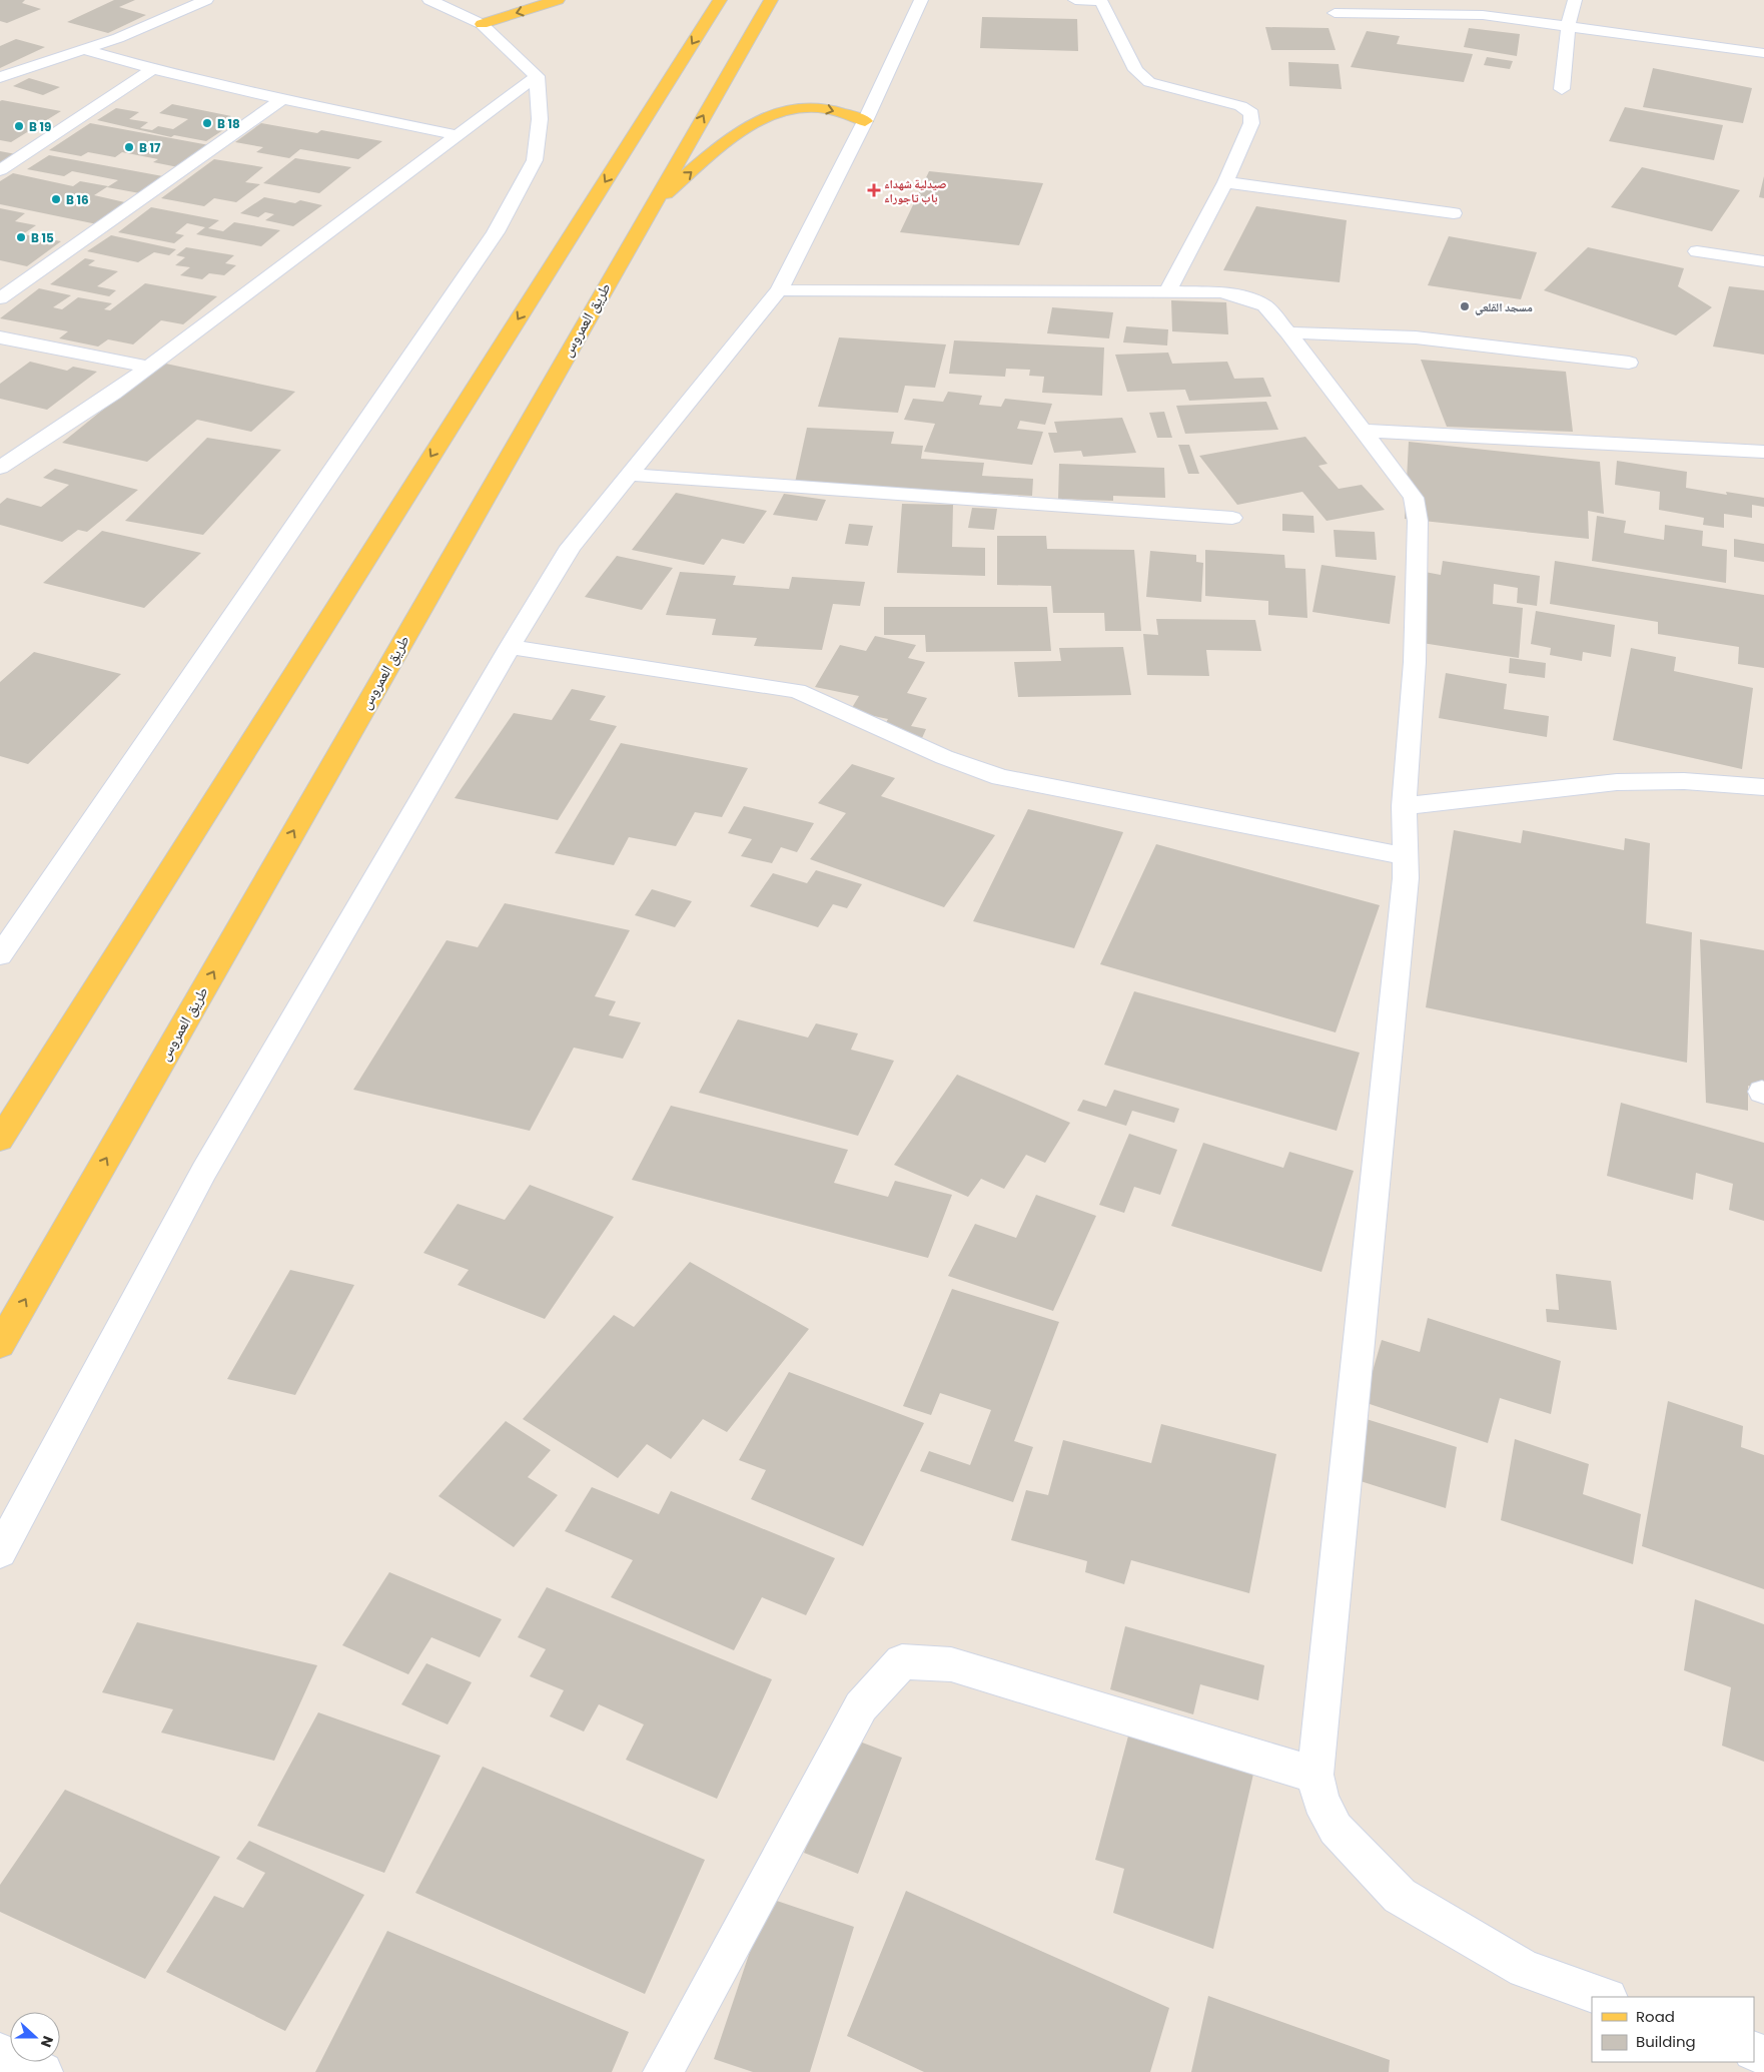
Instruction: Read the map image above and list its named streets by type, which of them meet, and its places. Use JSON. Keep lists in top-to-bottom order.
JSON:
{
  "streets": {
    "main road": ["طريق العمروس"]
  },
  "places": {
    "other": [
      "B 18",
      "B 19",
      "B 17",
      "B 16",
      "B 15",
      "مسجد القلعي"
    ],
    "health": ["صيدلية شهداء باب تاجوراء"]
  },
  "legend": ["Road", "Building"],
  "north": "right"
}
